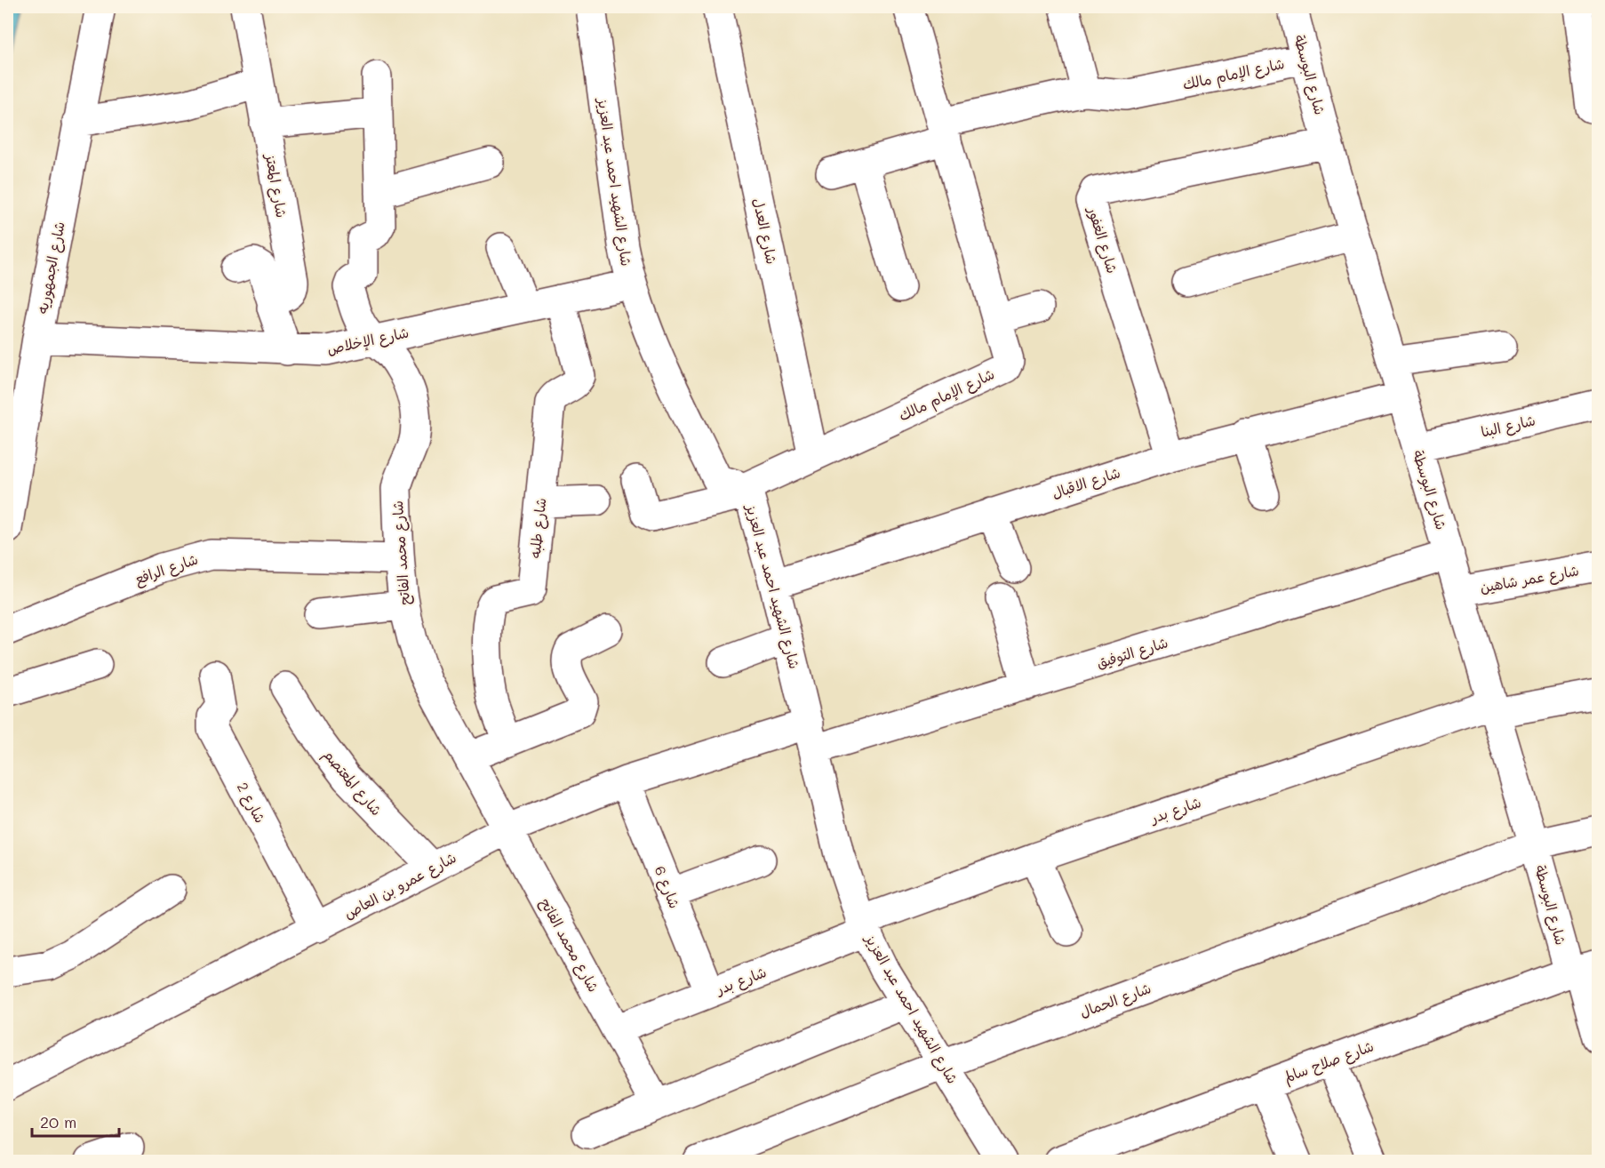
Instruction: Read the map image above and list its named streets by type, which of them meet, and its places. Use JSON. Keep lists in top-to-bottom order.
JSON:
{
  "streets": {
    "street": [
      "شارع الإمام مالك",
      "شارع البوسطة",
      "شارع الشهيد احمد عبد العزيز",
      "شارع المعتز",
      "شارع العدل",
      "شارع الغفور",
      "شارع الجمهوريه",
      "شارع الإخلاص",
      "شارع البنا",
      "شارع الاقبال",
      "شارع طلبه",
      "شارع محمد الفاتح",
      "شارع الرافع",
      "شارع عمر شاهين",
      "شارع التوفيق",
      "شارع المعتصم",
      "شارع 2",
      "شارع بدر",
      "شارع عمرو بن العاص",
      "شارع 6",
      "شارع الحمال",
      "شارع صلاح سالم"
    ]
  },
  "crossings": [
    ["شارع الإمام مالك", "شارع البوسطة"],
    ["شارع الإمام مالك", "شارع الشهيد احمد عبد العزيز"],
    ["شارع الإمام مالك", "شارع العدل"],
    ["شارع البوسطة", "شارع الغفور"],
    ["شارع البوسطة", "شارع البنا"],
    ["شارع البوسطة", "شارع الاقبال"],
    ["شارع البوسطة", "شارع عمر شاهين"],
    ["شارع البوسطة", "شارع التوفيق"],
    ["شارع البوسطة", "شارع بدر"],
    ["شارع البوسطة", "شارع الحمال"],
    ["شارع البوسطة", "شارع صلاح سالم"],
    ["شارع الشهيد احمد عبد العزيز", "شارع الإخلاص"],
    ["شارع الشهيد احمد عبد العزيز", "شارع الاقبال"],
    ["شارع الشهيد احمد عبد العزيز", "شارع التوفيق"],
    ["شارع الشهيد احمد عبد العزيز", "شارع بدر"],
    ["شارع الشهيد احمد عبد العزيز", "شارع عمرو بن العاص"],
    ["شارع الشهيد احمد عبد العزيز", "شارع الحمال"],
    ["شارع الغفور", "شارع الاقبال"],
    ["شارع الجمهوريه", "شارع الإخلاص"],
    ["شارع الإخلاص", "شارع طلبه"],
    ["شارع الإخلاص", "شارع محمد الفاتح"],
    ["شارع محمد الفاتح", "شارع الرافع"],
    ["شارع محمد الفاتح", "شارع بدر"],
    ["شارع محمد الفاتح", "شارع عمرو بن العاص"],
    ["شارع التوفيق", "شارع عمرو بن العاص"],
    ["شارع المعتصم", "شارع عمرو بن العاص"],
    ["شارع 2", "شارع عمرو بن العاص"],
    ["شارع بدر", "شارع 6"],
    ["شارع عمرو بن العاص", "شارع 6"]
  ],
  "scale_bar": "20 m"
}
